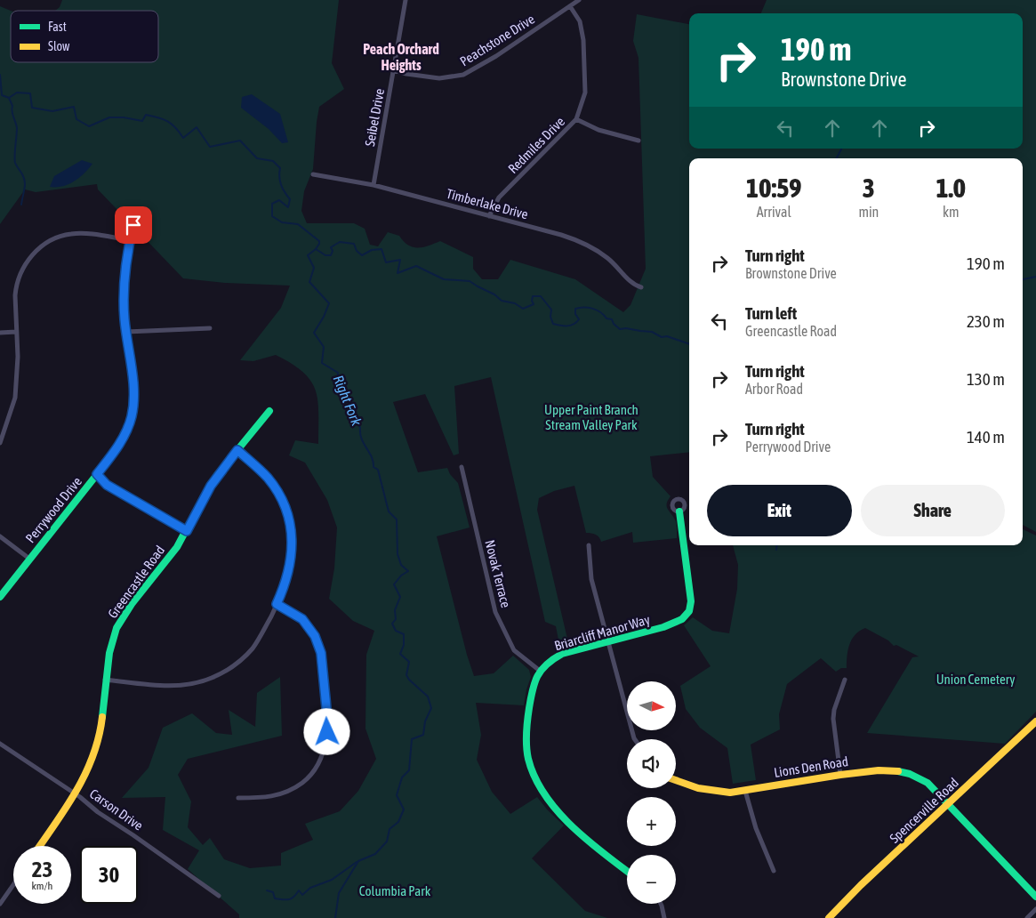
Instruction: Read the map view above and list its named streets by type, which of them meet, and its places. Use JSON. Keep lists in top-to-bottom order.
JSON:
{
  "streets": {
    "street": [
      "Peachstone Drive",
      "Seibel Drive",
      "Redmiles Drive",
      "Timberlake Drive",
      "Perrywood Drive",
      "Novak Terrace",
      "Greencastle Road",
      "Briarcliff Manor Way",
      "Lions Den Road",
      "Carson Drive",
      "Spencerville Road"
    ]
  },
  "crossings": [
    ["Peachstone Drive", "Seibel Drive"],
    ["Peachstone Drive", "Redmiles Drive"],
    ["Seibel Drive", "Timberlake Drive"],
    ["Redmiles Drive", "Timberlake Drive"],
    ["Novak Terrace", "Briarcliff Manor Way"],
    ["Greencastle Road", "Carson Drive"],
    ["Lions Den Road", "Spencerville Road"]
  ],
  "districts": ["Peach Orchard Heights"],
  "water": ["Right Fork"],
  "parks": ["Upper Paint Branch Stream Valley Park", "Union Cemetery", "Columbia Park"],
  "legend": ["Fast", "Slow"],
  "north": "right",
  "page": {
    "turn": ["190 m", "Brownstone Drive"],
    "eta": [
      "10:59",
      "Arrival",
      "3",
      "min",
      "1.0",
      "km"
    ],
    "list": [
      {
        "name": "Turn right",
        "note": "Brownstone Drive",
        "value": "190 m"
      },
      {
        "name": "Turn left",
        "note": "Greencastle Road",
        "value": "230 m"
      },
      {
        "name": "Turn right",
        "note": "Arbor Road",
        "value": "130 m"
      },
      {
        "name": "Turn right",
        "note": "Perrywood Drive",
        "value": "140 m"
      }
    ],
    "buttons": ["Exit", "Share"],
    "map_buttons": ["+", "−"],
    "speed": "23 km/h",
    "limit": "30"
  }
}
